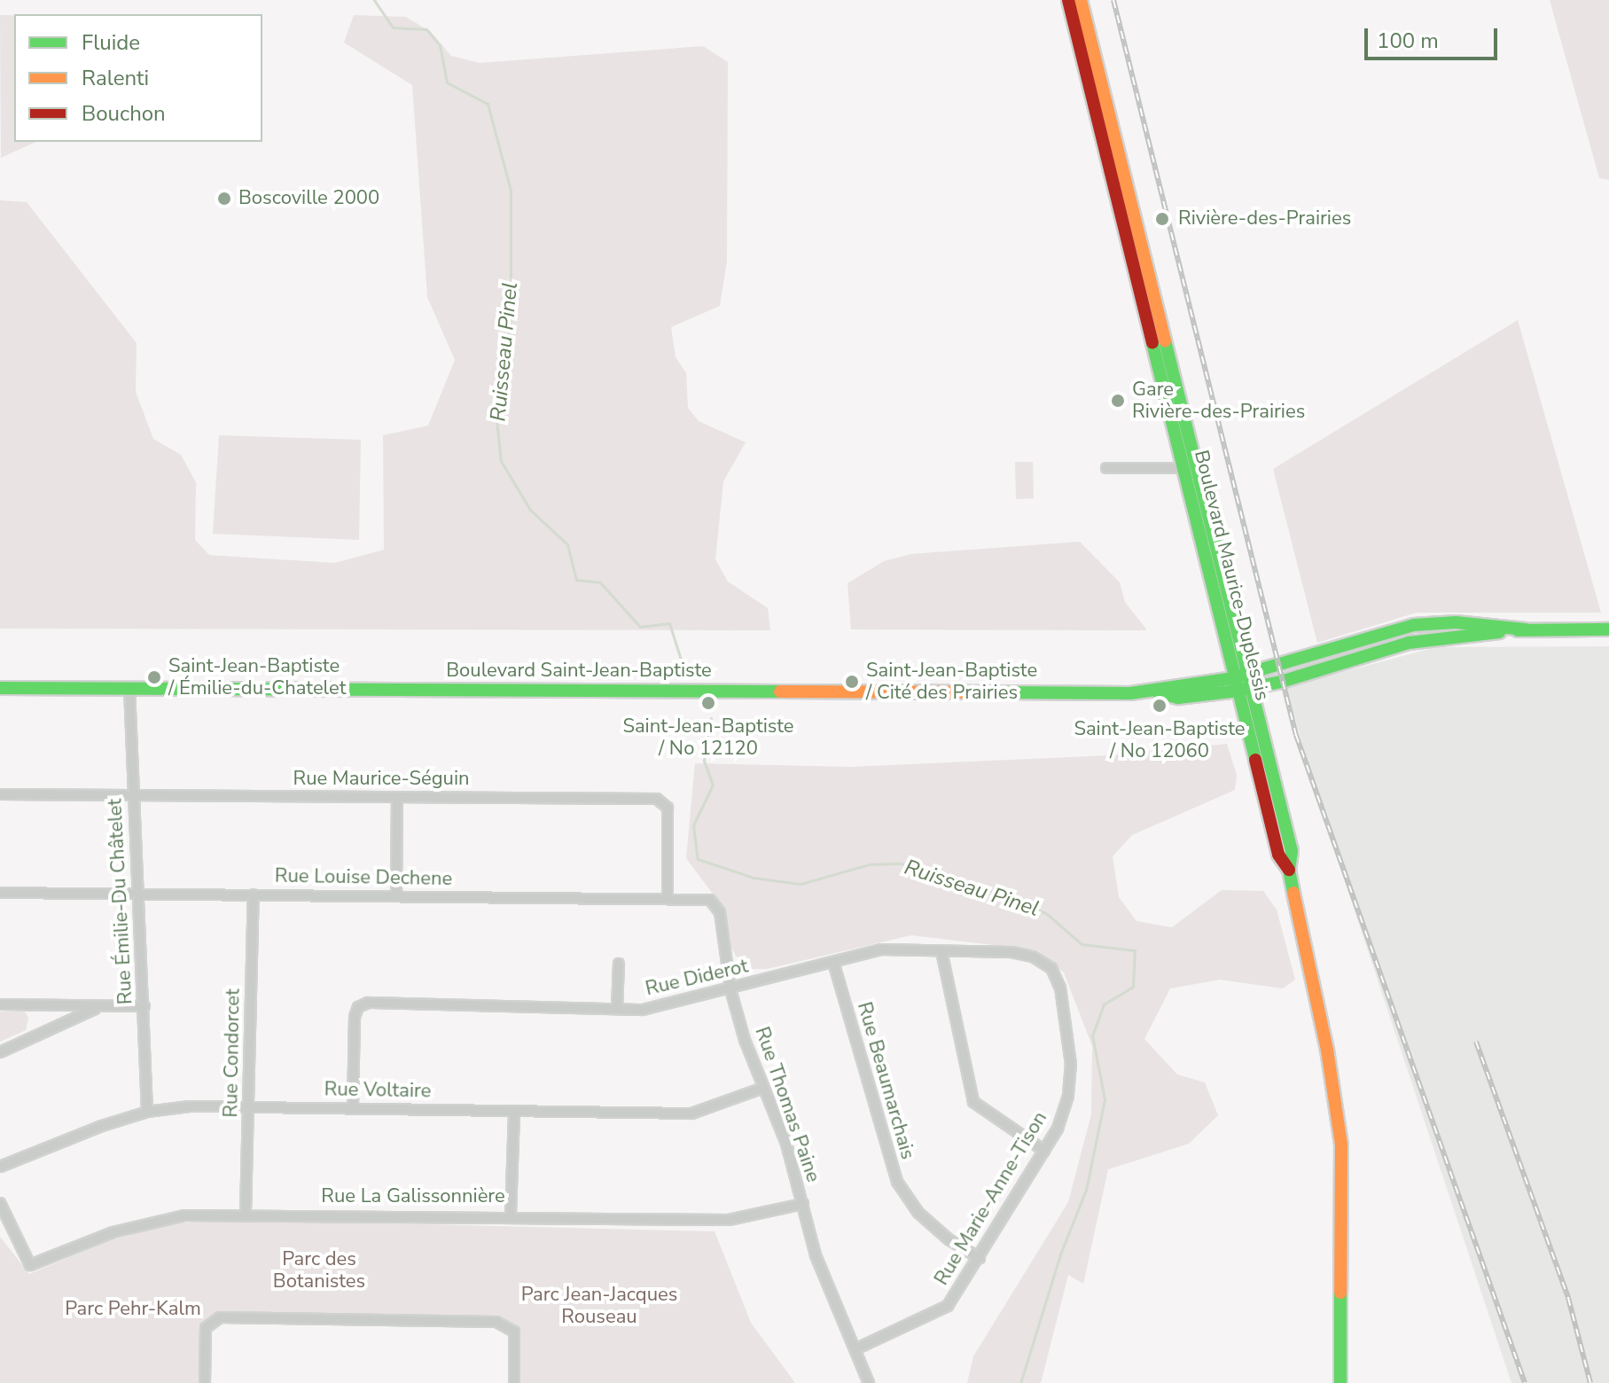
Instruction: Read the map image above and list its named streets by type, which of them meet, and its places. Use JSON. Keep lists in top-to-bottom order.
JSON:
{
  "streets": {
    "street": [
      "Boulevard Maurice-Duplessis",
      "Boulevard Saint-Jean-Baptiste",
      "Rue Maurice-Séguin",
      "Rue Louise Dechene",
      "Rue Émilie-Du Châtelet",
      "Rue Diderot",
      "Rue Condorcet",
      "Rue Beaumarchais",
      "Rue Voltaire",
      "Rue Thomas Paine",
      "Rue La Galissonnière",
      "Rue Marie-Anne-Tison"
    ]
  },
  "crossings": [
    ["Boulevard Maurice-Duplessis", "Boulevard Saint-Jean-Baptiste"],
    ["Boulevard Saint-Jean-Baptiste", "Rue Émilie-Du Châtelet"],
    ["Rue Maurice-Séguin", "Rue Louise Dechene"],
    ["Rue Maurice-Séguin", "Rue Émilie-Du Châtelet"],
    ["Rue Louise Dechene", "Rue Émilie-Du Châtelet"],
    ["Rue Louise Dechene", "Rue Condorcet"],
    ["Rue Louise Dechene", "Rue Thomas Paine"],
    ["Rue Émilie-Du Châtelet", "Rue Voltaire"],
    ["Rue Diderot", "Rue Beaumarchais"],
    ["Rue Diderot", "Rue Voltaire"],
    ["Rue Diderot", "Rue Thomas Paine"],
    ["Rue Diderot", "Rue Marie-Anne-Tison"],
    ["Rue Condorcet", "Rue Voltaire"],
    ["Rue Condorcet", "Rue La Galissonnière"],
    ["Rue Beaumarchais", "Rue Marie-Anne-Tison"],
    ["Rue Voltaire", "Rue Thomas Paine"],
    ["Rue Thomas Paine", "Rue La Galissonnière"],
    ["Rue Thomas Paine", "Rue Marie-Anne-Tison"]
  ],
  "water": ["Ruisseau Pinel"],
  "parks": ["Parc des Botanistes", "Parc Jean-Jacques Rouseau", "Parc Pehr-Kalm"],
  "places": [
    "Boscoville 2000",
    "Rivière-des-Prairies",
    "Gare Rivière-des-Prairies",
    "Saint-Jean-Baptiste / Émilie-du-Chatelet",
    "Saint-Jean-Baptiste / Cité des Prairies",
    "Saint-Jean-Baptiste / No 12120",
    "Saint-Jean-Baptiste / No 12060"
  ],
  "legend": ["Fluide", "Ralenti", "Bouchon"],
  "scale_bar": "100 m"
}
